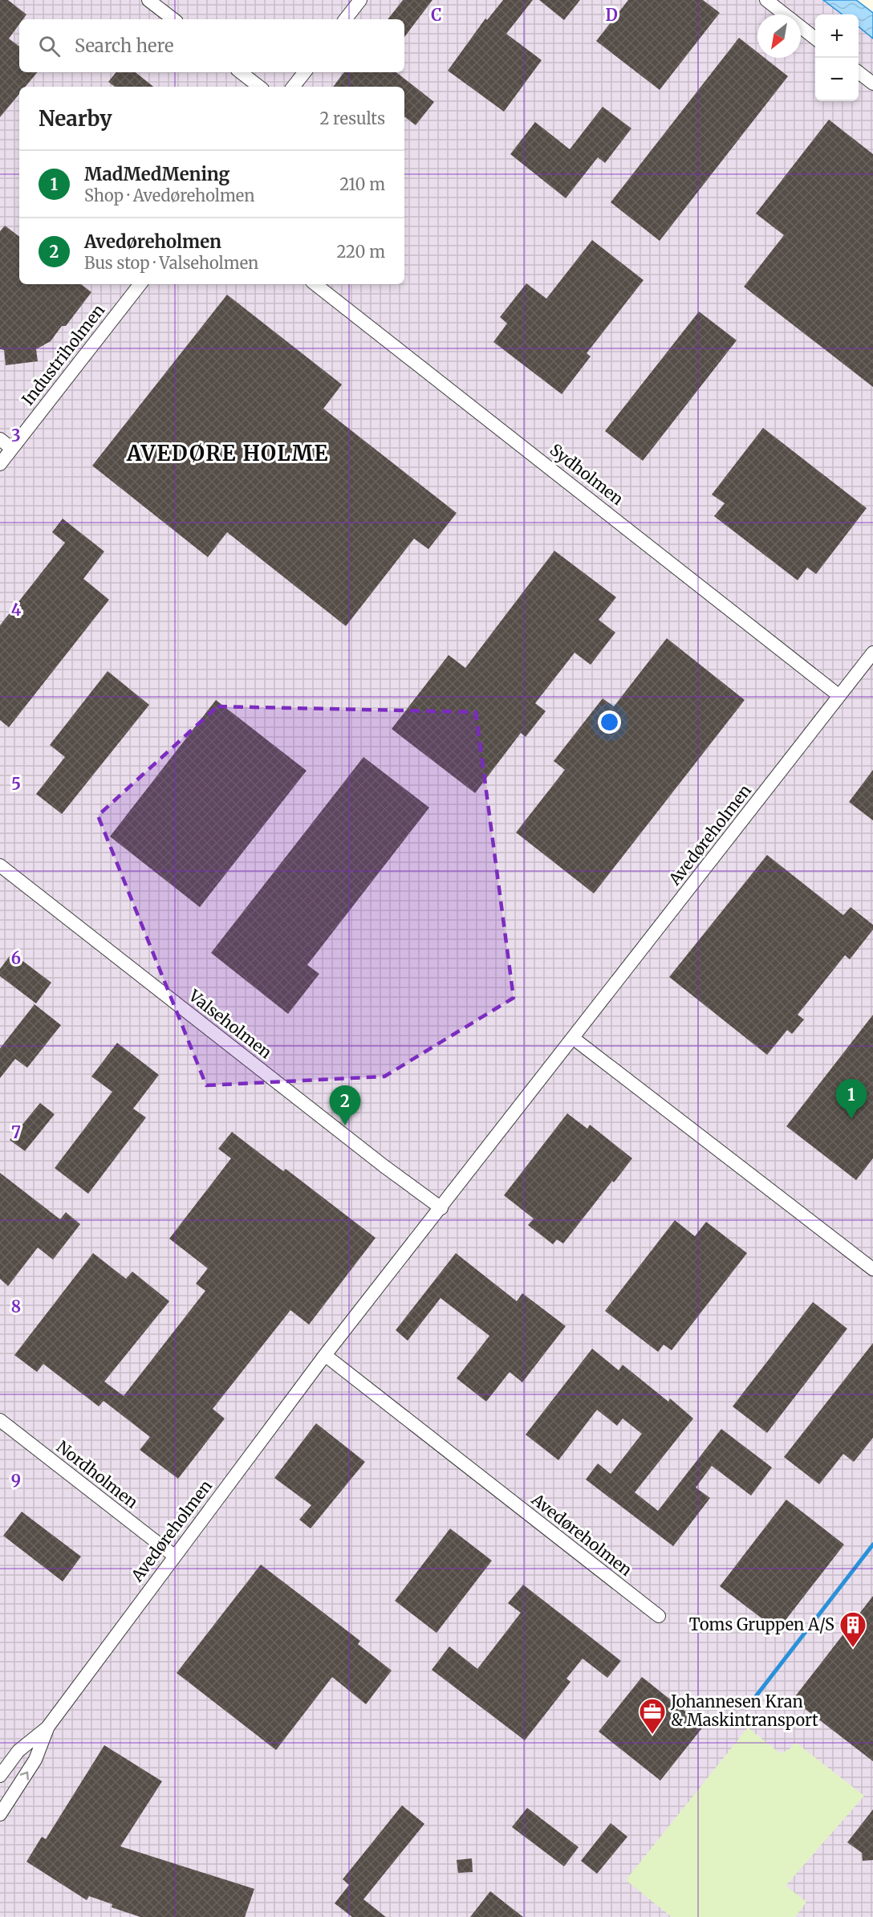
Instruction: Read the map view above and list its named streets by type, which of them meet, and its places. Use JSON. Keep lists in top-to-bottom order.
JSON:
{
  "streets": {
    "street": [
      "Industriholmen",
      "Sydholmen",
      "Avedøreholmen",
      "Valseholmen",
      "Nordholmen"
    ]
  },
  "crossings": [
    ["Sydholmen", "Avedøreholmen"],
    ["Avedøreholmen", "Valseholmen"],
    ["Avedøreholmen", "Nordholmen"]
  ],
  "districts": ["AVEDØRE HOLME"],
  "places": {
    "building": ["Toms Gruppen A/S"],
    "office": ["Johannesen Kran & Maskintransport"]
  },
  "north": "bottom left",
  "page": {
    "map_buttons": ["+", "−"],
    "search": "Search here",
    "heading": ["Nearby", "2 results"],
    "list": [
      {
        "mark": "1",
        "name": "MadMedMening",
        "note": "Shop · Avedøreholmen",
        "value": "210 m"
      },
      {
        "mark": "2",
        "name": "Avedøreholmen",
        "note": "Bus stop · Valseholmen",
        "value": "220 m"
      }
    ],
    "pins": ["1", "2"]
  },
  "grid": {
    "columns": ["C", "D"],
    "rows": [
      "3",
      "4",
      "5",
      "6",
      "7",
      "8",
      "9"
    ]
  }
}
